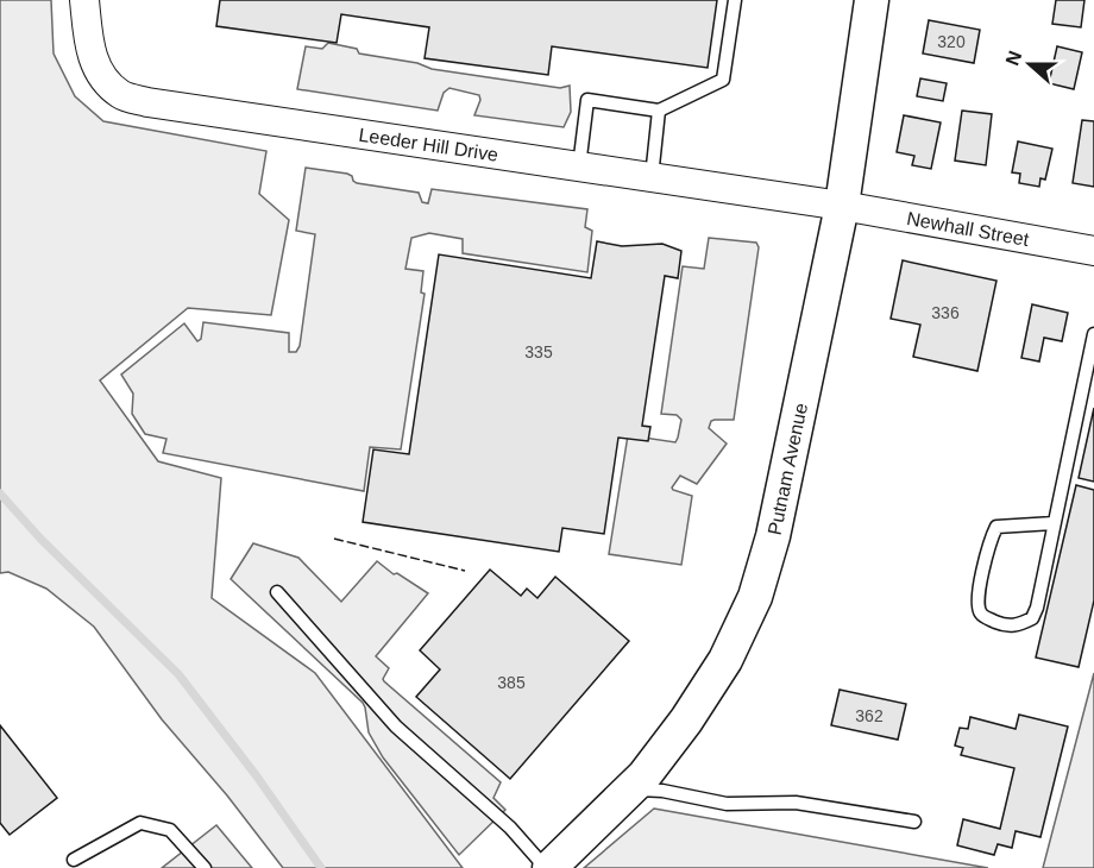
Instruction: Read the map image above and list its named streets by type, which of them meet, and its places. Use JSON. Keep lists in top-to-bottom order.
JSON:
{
  "streets": {
    "main road": ["Putnam Avenue"],
    "street": ["Leeder Hill Drive", "Newhall Street"]
  },
  "crossings": [
    ["Leeder Hill Drive", "Newhall Street"],
    ["Leeder Hill Drive", "Putnam Avenue"],
    ["Newhall Street", "Putnam Avenue"]
  ],
  "house_numbers": [
    "320",
    "336",
    "335",
    "385",
    "362"
  ],
  "north": "left"
}
